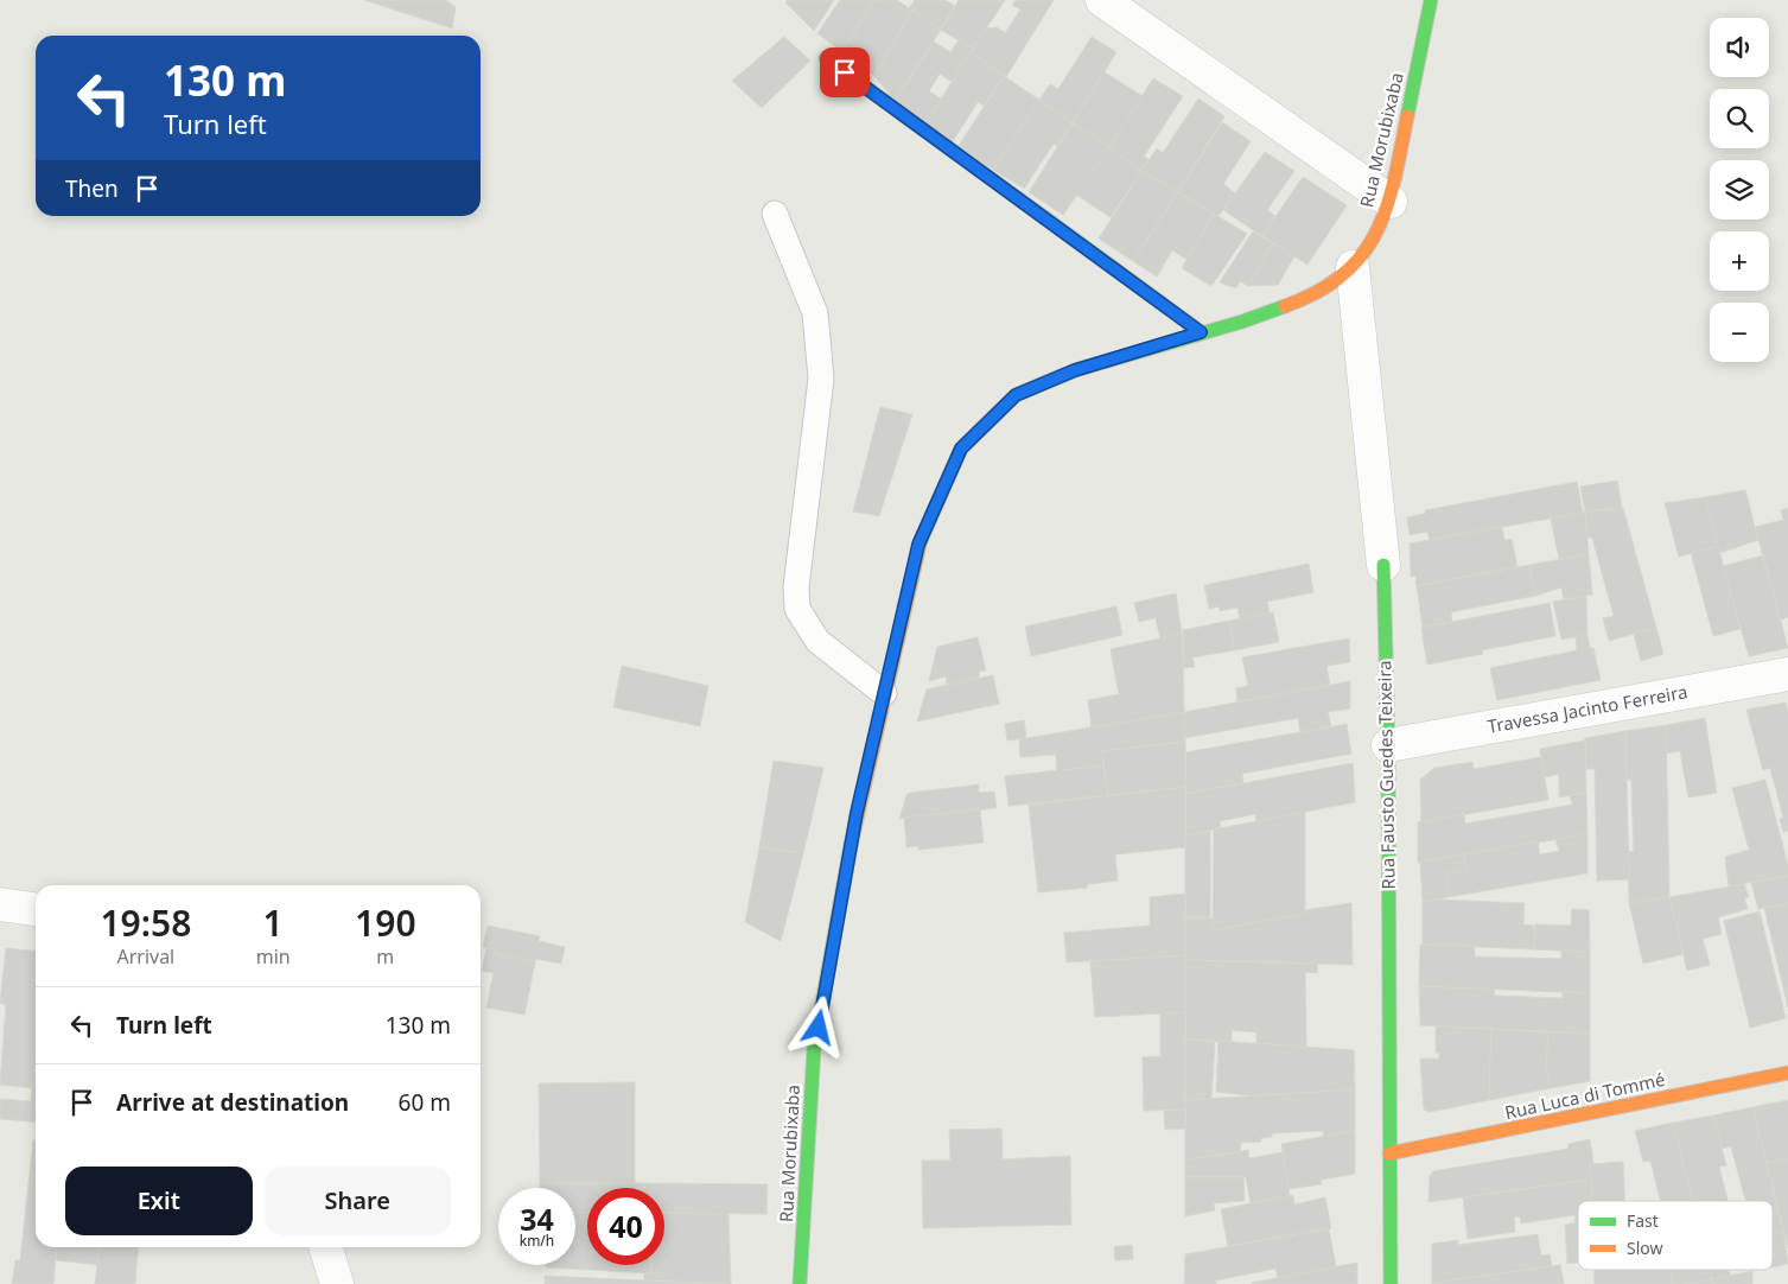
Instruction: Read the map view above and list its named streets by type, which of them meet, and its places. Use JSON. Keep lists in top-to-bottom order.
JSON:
{
  "streets": {
    "street": [
      "Rua Morubixaba",
      "Travessa Jacinto Ferreira",
      "Rua Fausto Guedes Teixeira",
      "Rua Luca di Tommé"
    ]
  },
  "crossings": [
    ["Rua Morubixaba", "Rua Fausto Guedes Teixeira"],
    ["Travessa Jacinto Ferreira", "Rua Fausto Guedes Teixeira"],
    ["Rua Fausto Guedes Teixeira", "Rua Luca di Tommé"]
  ],
  "legend": ["Fast", "Slow"],
  "page": {
    "map_buttons": ["+", "−"],
    "turn": ["130 m", "Turn left"],
    "then": "Then",
    "eta": [
      "19:58",
      "Arrival",
      "1",
      "min",
      "190",
      "m"
    ],
    "list": [
      {
        "name": "Turn left",
        "value": "130 m"
      },
      {
        "name": "Arrive at destination",
        "value": "60 m"
      }
    ],
    "buttons": ["Exit", "Share"],
    "speed": "34 km/h",
    "limit": "40"
  }
}
